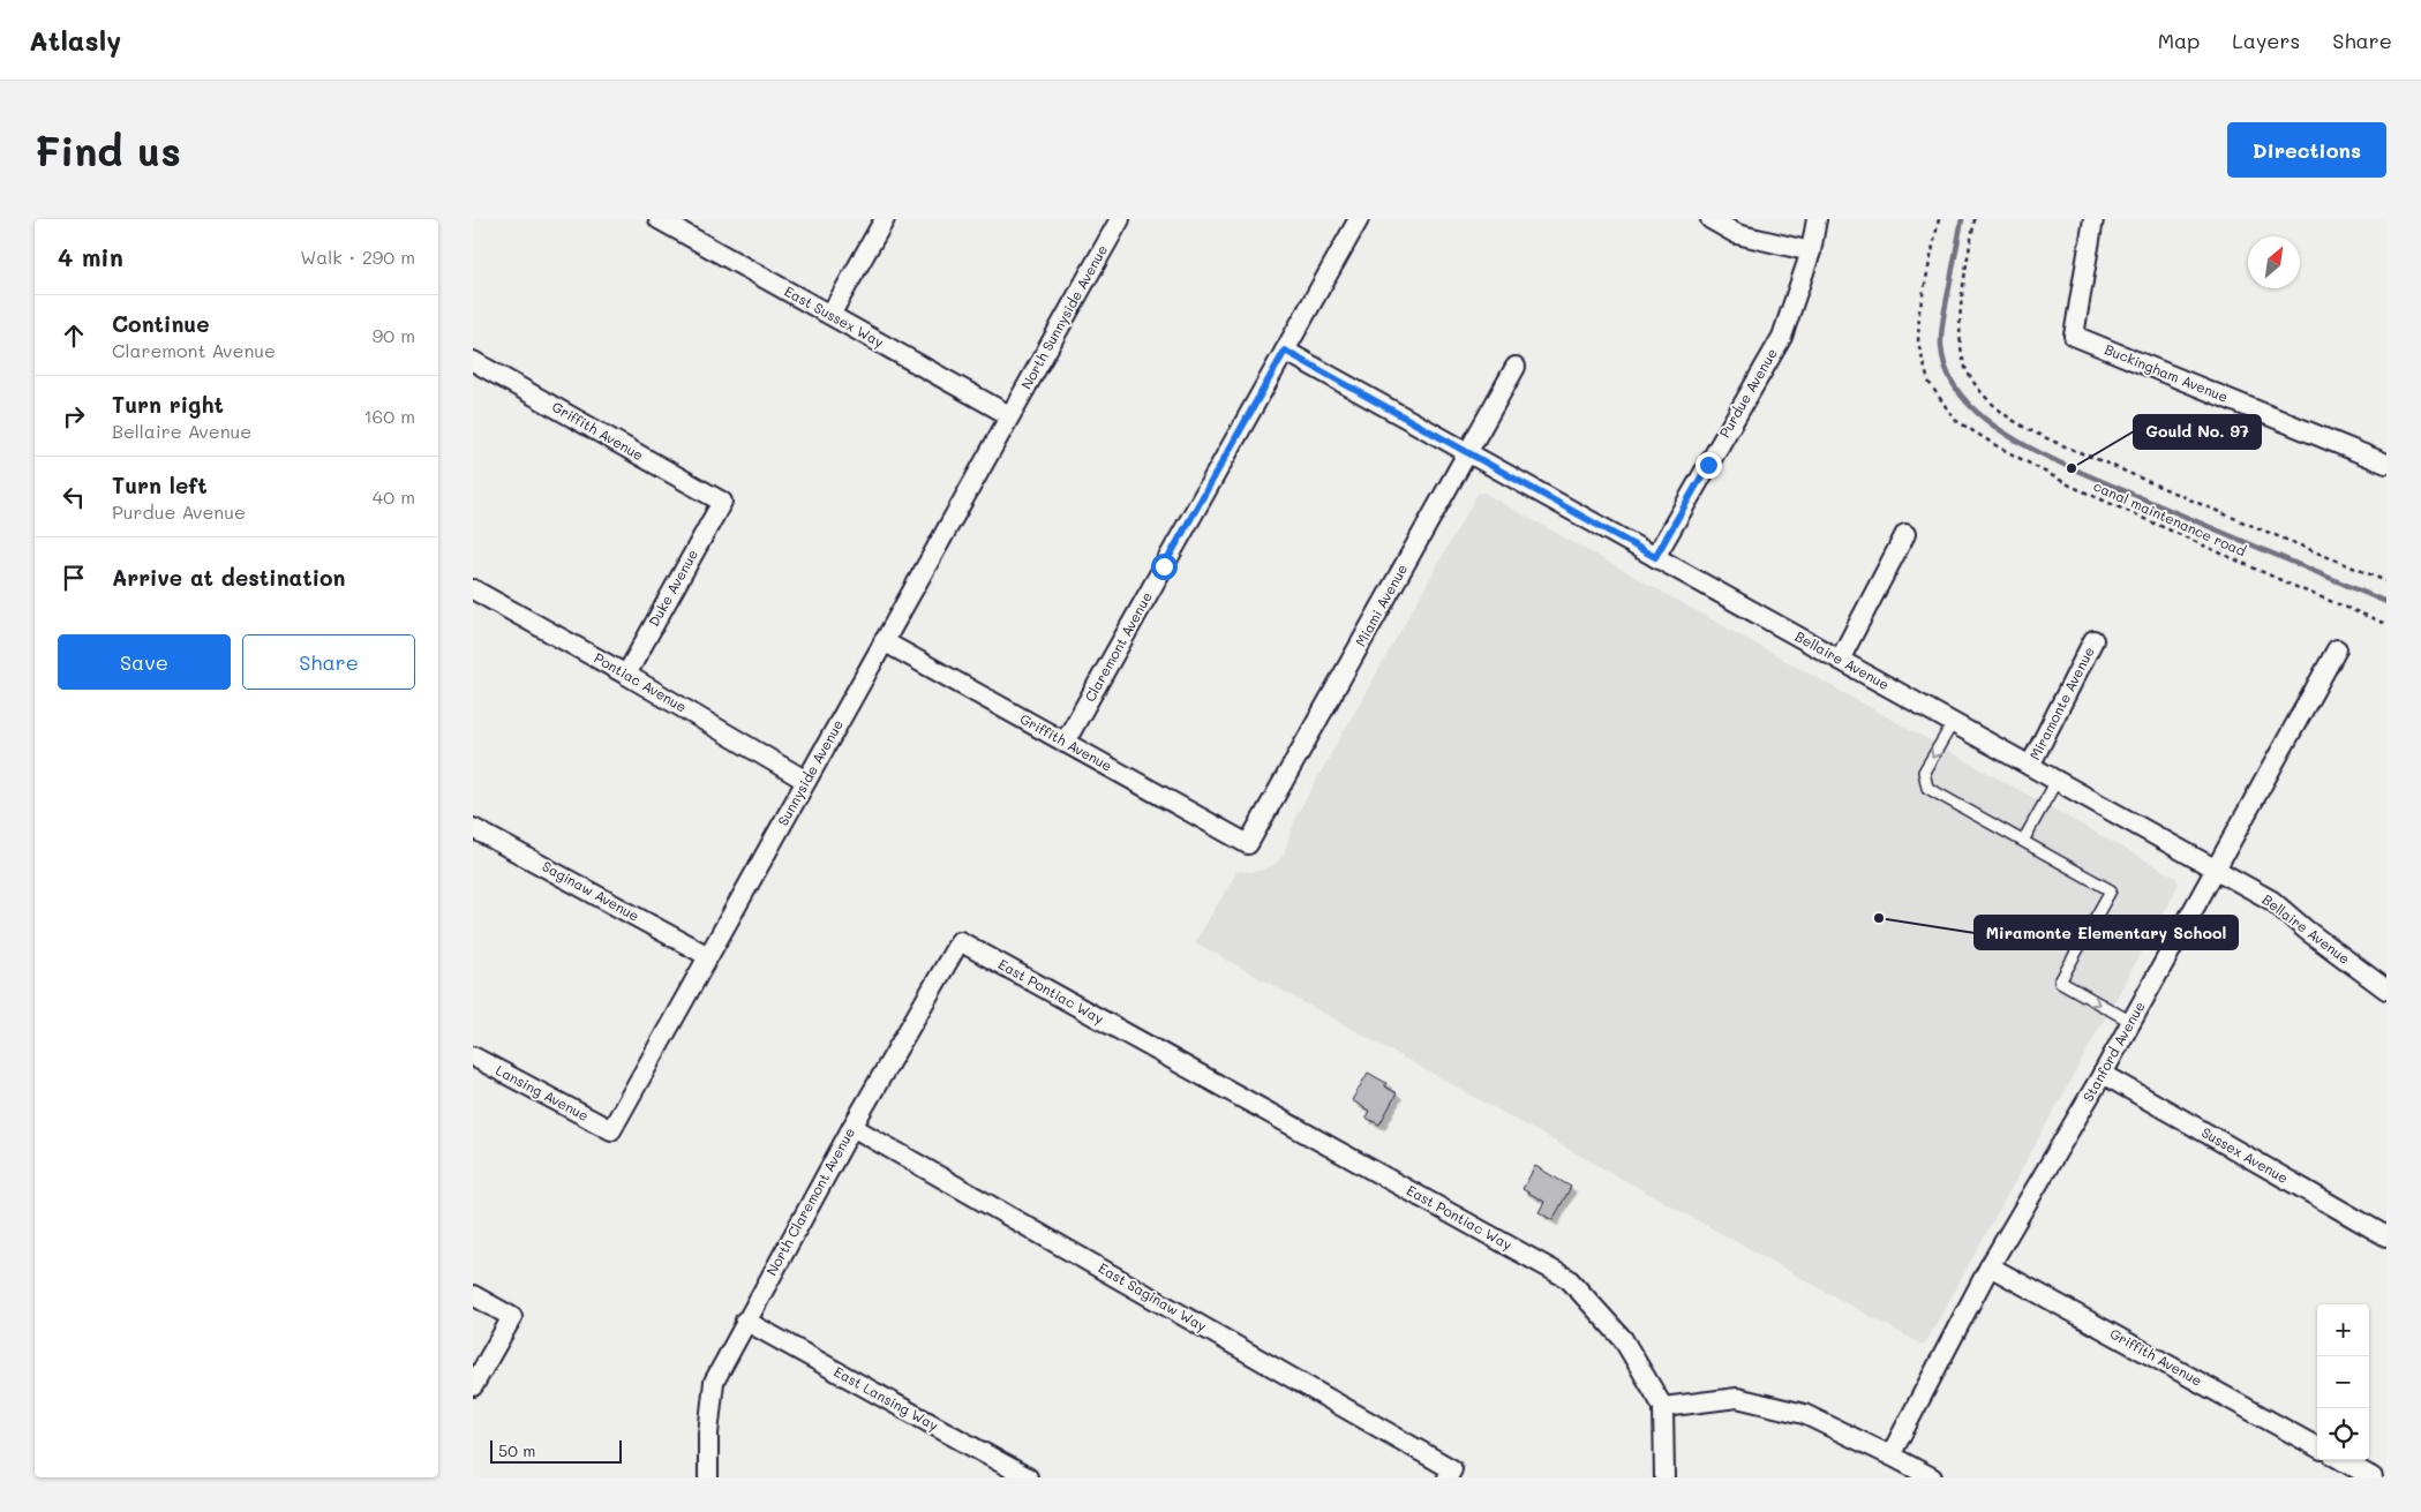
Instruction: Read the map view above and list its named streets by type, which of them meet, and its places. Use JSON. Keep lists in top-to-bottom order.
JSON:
{
  "streets": {
    "street": [
      "East Sussex Way",
      "North Sunnyside Avenue",
      "Buckingham Avenue",
      "Purdue Avenue",
      "Griffith Avenue",
      "Duke Avenue",
      "Miami Avenue",
      "Claremont Avenue",
      "Bellaire Avenue",
      "Pontiac Avenue",
      "Miramonte Avenue",
      "Sunnyside Avenue",
      "Saginaw Avenue",
      "East Pontiac Way",
      "Stanford Avenue",
      "Lansing Avenue",
      "Sussex Avenue",
      "North Claremont Avenue",
      "East Saginaw Way",
      "East Lansing Way"
    ],
    "path": ["canal maintenance road"]
  },
  "crossings": [
    ["East Sussex Way", "North Sunnyside Avenue"],
    ["East Sussex Way", "Sunnyside Avenue"],
    ["North Sunnyside Avenue", "Sunnyside Avenue"],
    ["Purdue Avenue", "Bellaire Avenue"],
    ["Griffith Avenue", "Duke Avenue"],
    ["Griffith Avenue", "Miami Avenue"],
    ["Griffith Avenue", "Claremont Avenue"],
    ["Griffith Avenue", "Sunnyside Avenue"],
    ["Griffith Avenue", "Stanford Avenue"],
    ["Duke Avenue", "Pontiac Avenue"],
    ["Miami Avenue", "Bellaire Avenue"],
    ["Claremont Avenue", "Bellaire Avenue"],
    ["Bellaire Avenue", "Miramonte Avenue"],
    ["Bellaire Avenue", "Stanford Avenue"],
    ["Pontiac Avenue", "Sunnyside Avenue"],
    ["Sunnyside Avenue", "Saginaw Avenue"],
    ["Sunnyside Avenue", "Lansing Avenue"],
    ["East Pontiac Way", "North Claremont Avenue"],
    ["Stanford Avenue", "Sussex Avenue"],
    ["North Claremont Avenue", "East Saginaw Way"],
    ["North Claremont Avenue", "East Lansing Way"]
  ],
  "places": ["Gould No. 97", "Miramonte Elementary School"],
  "scale_bar": "50 m",
  "north": "top right",
  "page": {
    "header": "Atlasly",
    "nav": ["Map", "Layers", "Share"],
    "buttons": [
      "Directions",
      ["Save", "Share"]
    ],
    "title": "Find us",
    "heading": ["4 min", "Walk · 290 m"],
    "list": [
      ["Continue", "Claremont Avenue", "90 m"],
      ["Turn right", "Bellaire Avenue", "160 m"],
      ["Turn left", "Purdue Avenue", "40 m"],
      "Arrive at destination"
    ],
    "map_buttons": ["+", "−"],
    "scale": "50 m"
  }
}
